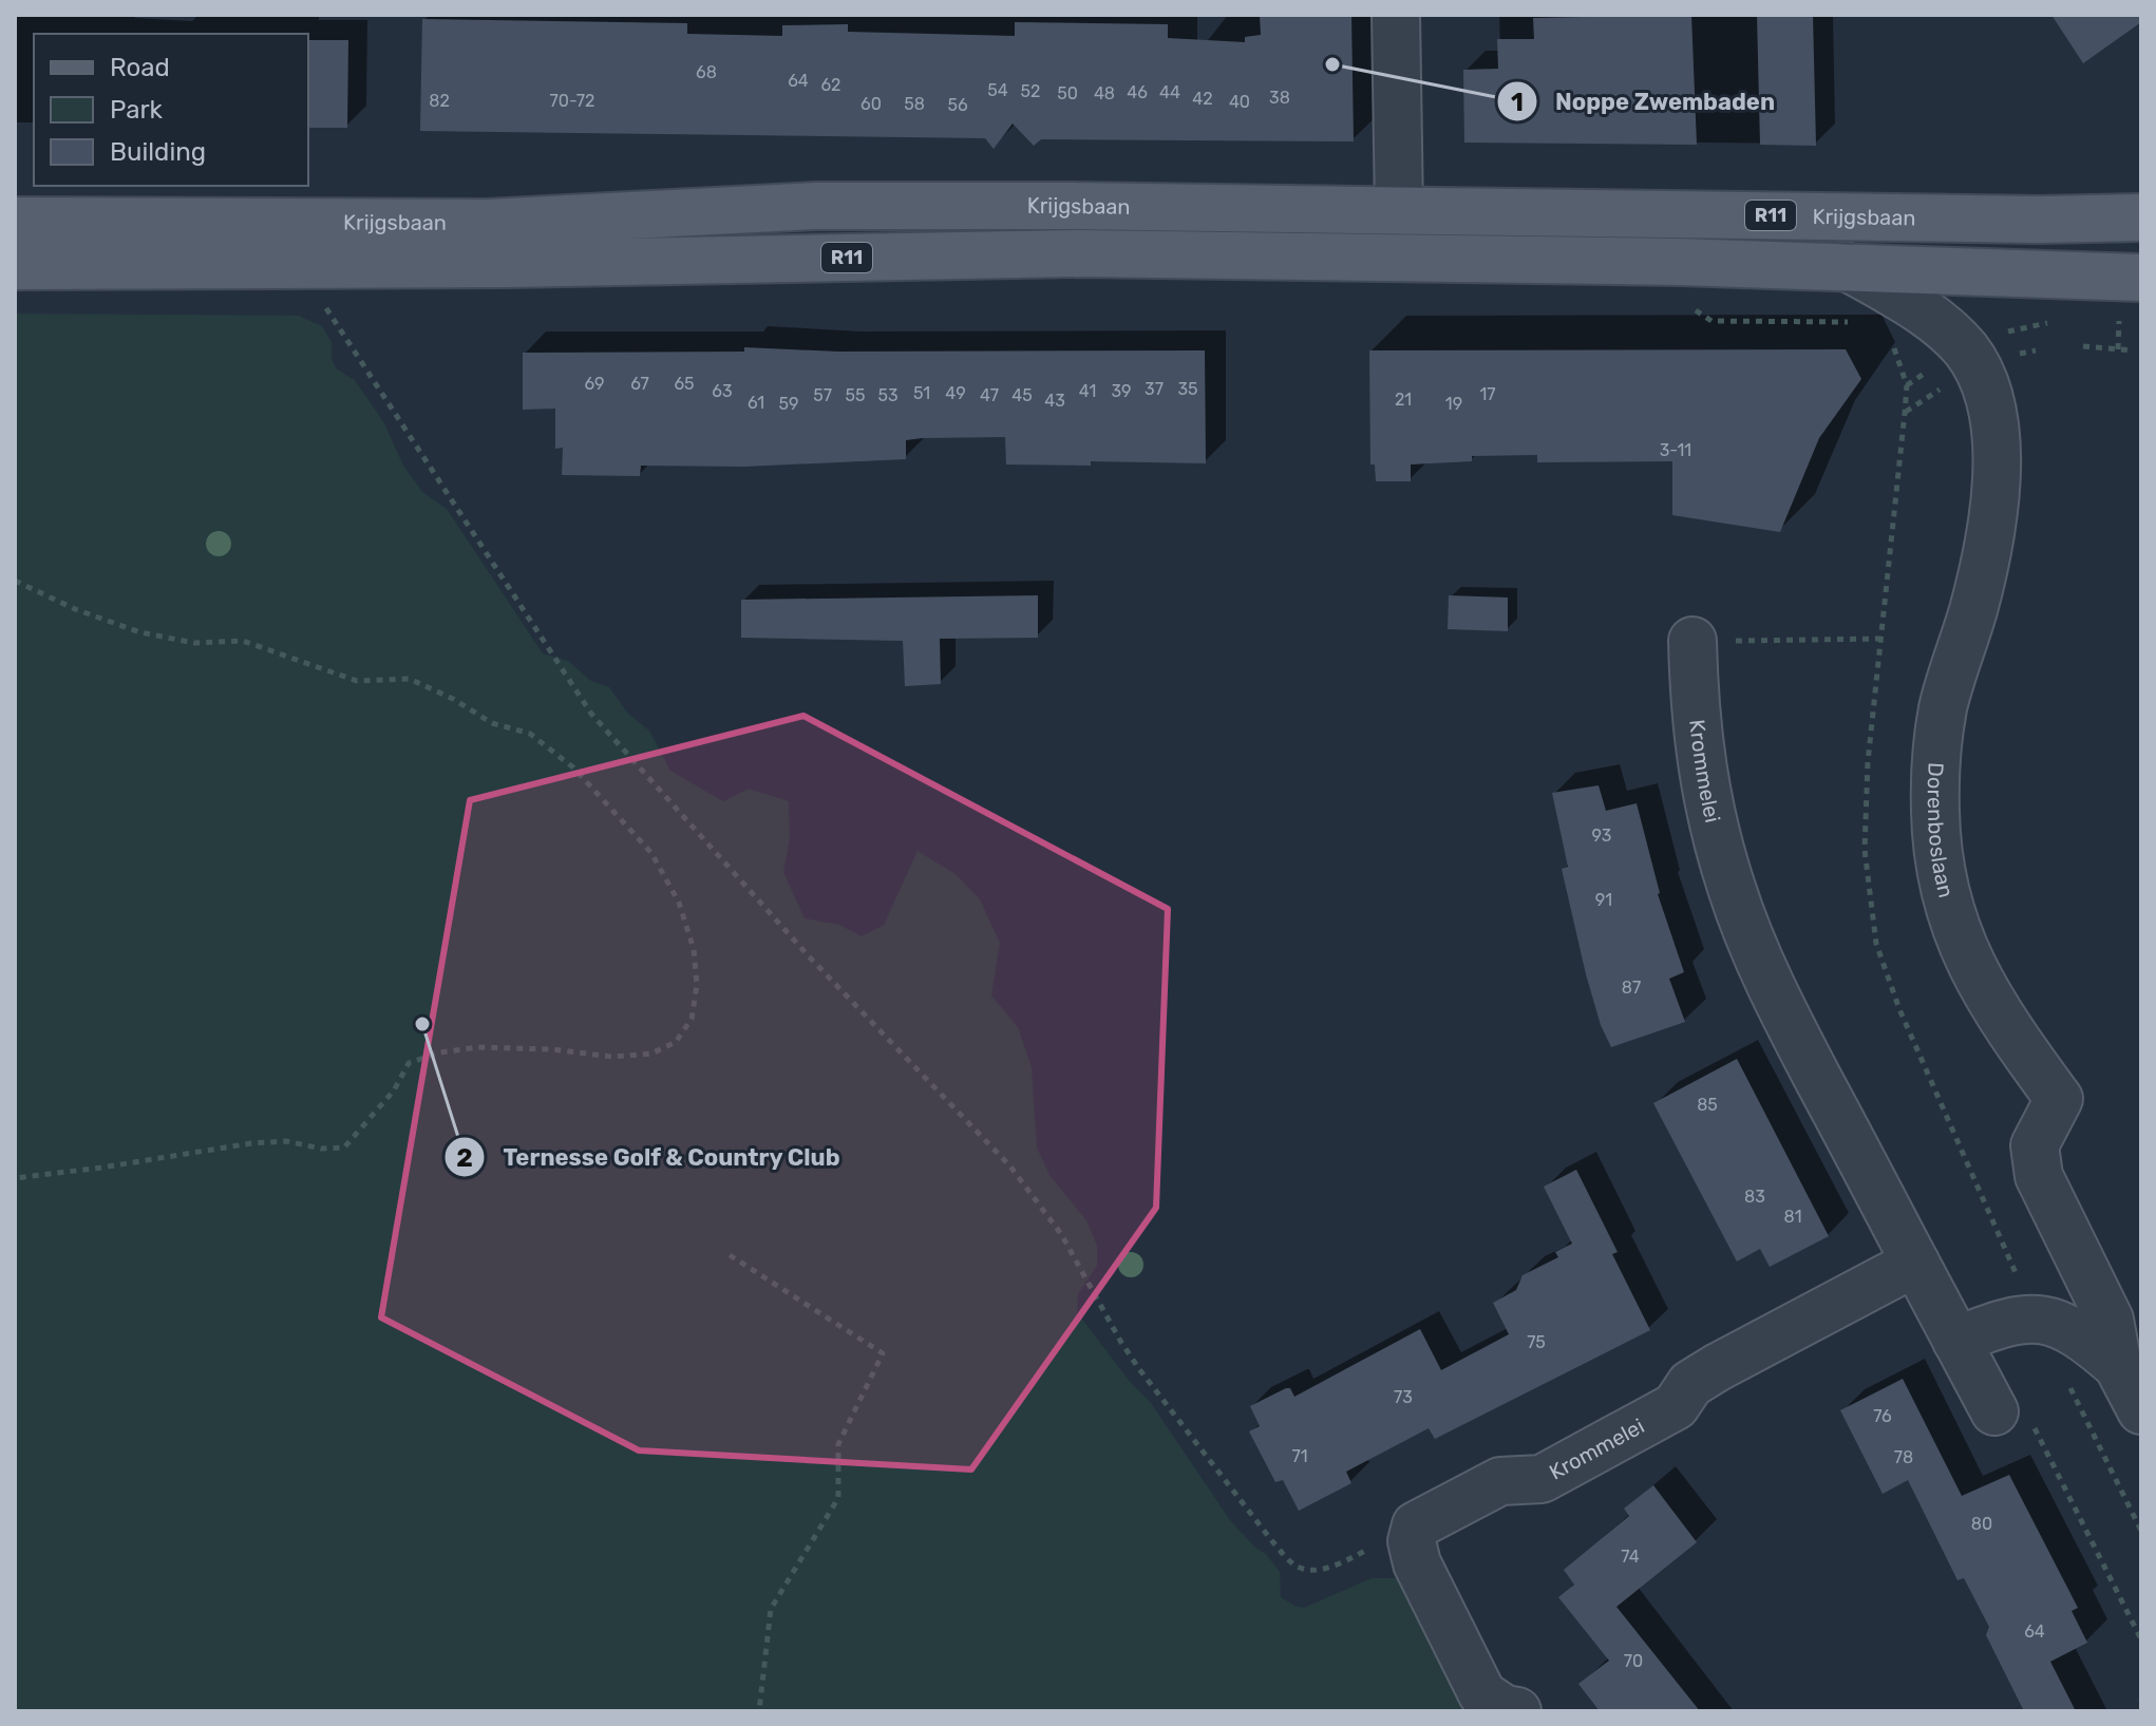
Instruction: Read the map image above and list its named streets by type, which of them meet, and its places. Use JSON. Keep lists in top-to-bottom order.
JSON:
{
  "streets": {
    "main road": ["Krijgsbaan", "R11"],
    "street": ["Krommelei", "Dorenboslaan"]
  },
  "crossings": [
    ["Krijgsbaan", "Dorenboslaan"]
  ],
  "places": ["Noppe Zwembaden", "Ternesse Golf & Country Club"],
  "house_numbers": [
    "68",
    "64",
    "62",
    "54",
    "52",
    "46",
    "44",
    "50",
    "48",
    "38",
    "42",
    "82",
    "70-72",
    "40",
    "60",
    "58",
    "56",
    "69",
    "67",
    "65",
    "37",
    "35",
    "63",
    "41",
    "39",
    "51",
    "49",
    "17",
    "57",
    "55",
    "53",
    "47",
    "45",
    "21",
    "43",
    "61",
    "59",
    "19",
    "3-11",
    "93",
    "91",
    "87",
    "85",
    "83",
    "81",
    "75",
    "73",
    "76",
    "71",
    "78",
    "80",
    "74",
    "64",
    "70"
  ],
  "legend": ["Road", "Park", "Building"]
}
